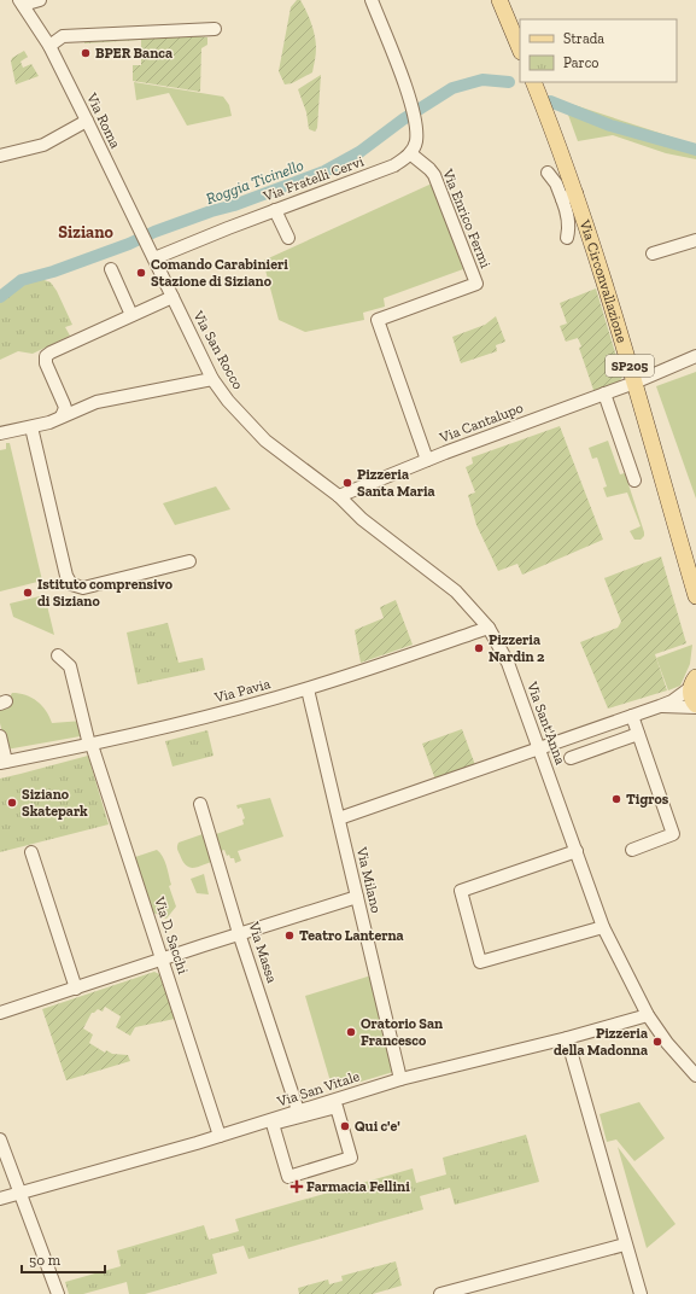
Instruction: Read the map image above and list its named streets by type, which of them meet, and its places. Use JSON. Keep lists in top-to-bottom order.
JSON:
{
  "streets": {
    "main road": ["Via Circonvallazione", "SP205"],
    "street": [
      "Via Roma",
      "Via Fratelli Cervi",
      "Via Enrico Fermi",
      "Via San Rocco",
      "Via Cantalupo",
      "Via Pavia",
      "Via Sant'Anna",
      "Via Milano",
      "Via D. Sacchi",
      "Via Massa",
      "Via San Vitale"
    ]
  },
  "crossings": [
    ["Via Roma", "Via Fratelli Cervi"],
    ["Via Roma", "Via San Rocco"],
    ["Via Fratelli Cervi", "Via Enrico Fermi"],
    ["Via Fratelli Cervi", "Via San Rocco"],
    ["Via Enrico Fermi", "Via Cantalupo"],
    ["Via Circonvallazione", "Via Cantalupo"],
    ["Via San Rocco", "Via Cantalupo"],
    ["Via San Rocco", "Via Sant'Anna"],
    ["Via Cantalupo", "Via Sant'Anna"],
    ["Via Pavia", "Via Sant'Anna"],
    ["Via Pavia", "Via Milano"],
    ["Via Pavia", "Via D. Sacchi"],
    ["Via Sant'Anna", "Via San Vitale"],
    ["Via Milano", "Via San Vitale"],
    ["Via D. Sacchi", "Via San Vitale"],
    ["Via Massa", "Via San Vitale"]
  ],
  "districts": ["Siziano"],
  "water": ["Roggia Ticinello"],
  "places": {
    "other": [
      "BPER Banca",
      "Comando Carabinieri Stazione di Siziano",
      "Pizzeria Santa Maria",
      "Istituto comprensivo di Siziano",
      "Pizzeria Nardin 2",
      "Tigros",
      "Siziano Skatepark",
      "Teatro Lanterna",
      "Oratorio San Francesco",
      "Pizzeria della Madonna",
      "Qui c'e'"
    ],
    "health": ["Farmacia Fellini"]
  },
  "legend": ["Strada", "Parco"],
  "scale_bar": "50 m"
}
